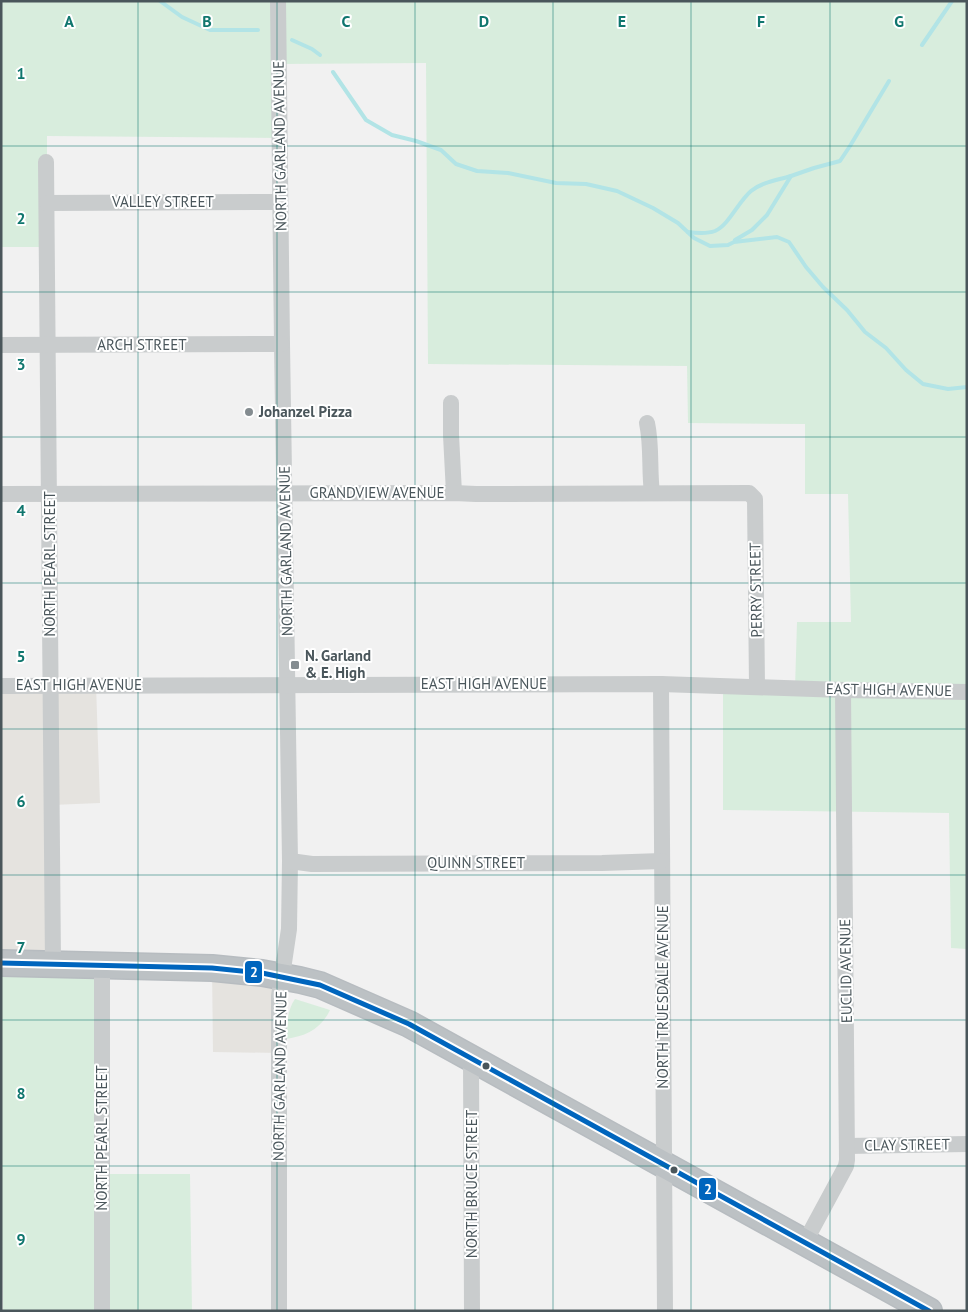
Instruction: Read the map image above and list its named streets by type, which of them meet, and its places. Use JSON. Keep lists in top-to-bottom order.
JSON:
{
  "streets": {
    "street": [
      "NORTH GARLAND AVENUE",
      "VALLEY STREET",
      "ARCH STREET",
      "GRANDVIEW AVENUE",
      "NORTH PEARL STREET",
      "PERRY STREET",
      "EAST HIGH AVENUE",
      "QUINN STREET",
      "EUCLID AVENUE",
      "NORTH TRUESDALE AVENUE",
      "CLAY STREET",
      "NORTH BRUCE STREET"
    ]
  },
  "crossings": [
    ["NORTH GARLAND AVENUE", "VALLEY STREET"],
    ["NORTH GARLAND AVENUE", "ARCH STREET"],
    ["NORTH GARLAND AVENUE", "GRANDVIEW AVENUE"],
    ["NORTH GARLAND AVENUE", "EAST HIGH AVENUE"],
    ["NORTH GARLAND AVENUE", "QUINN STREET"],
    ["VALLEY STREET", "NORTH PEARL STREET"],
    ["ARCH STREET", "NORTH PEARL STREET"],
    ["GRANDVIEW AVENUE", "NORTH PEARL STREET"],
    ["GRANDVIEW AVENUE", "PERRY STREET"],
    ["NORTH PEARL STREET", "EAST HIGH AVENUE"],
    ["PERRY STREET", "EAST HIGH AVENUE"],
    ["EAST HIGH AVENUE", "EUCLID AVENUE"],
    ["EAST HIGH AVENUE", "NORTH TRUESDALE AVENUE"],
    ["QUINN STREET", "NORTH TRUESDALE AVENUE"],
    ["EUCLID AVENUE", "CLAY STREET"]
  ],
  "places": {
    "other": ["Johanzel Pizza"],
    "transit": ["N. Garland & E. High"]
  },
  "lines": ["transit line 2"],
  "grid": {
    "columns": [
      "A",
      "B",
      "C",
      "D",
      "E",
      "F",
      "G"
    ],
    "rows": [
      "1",
      "2",
      "3",
      "4",
      "5",
      "6",
      "7",
      "8",
      "9"
    ]
  }
}
